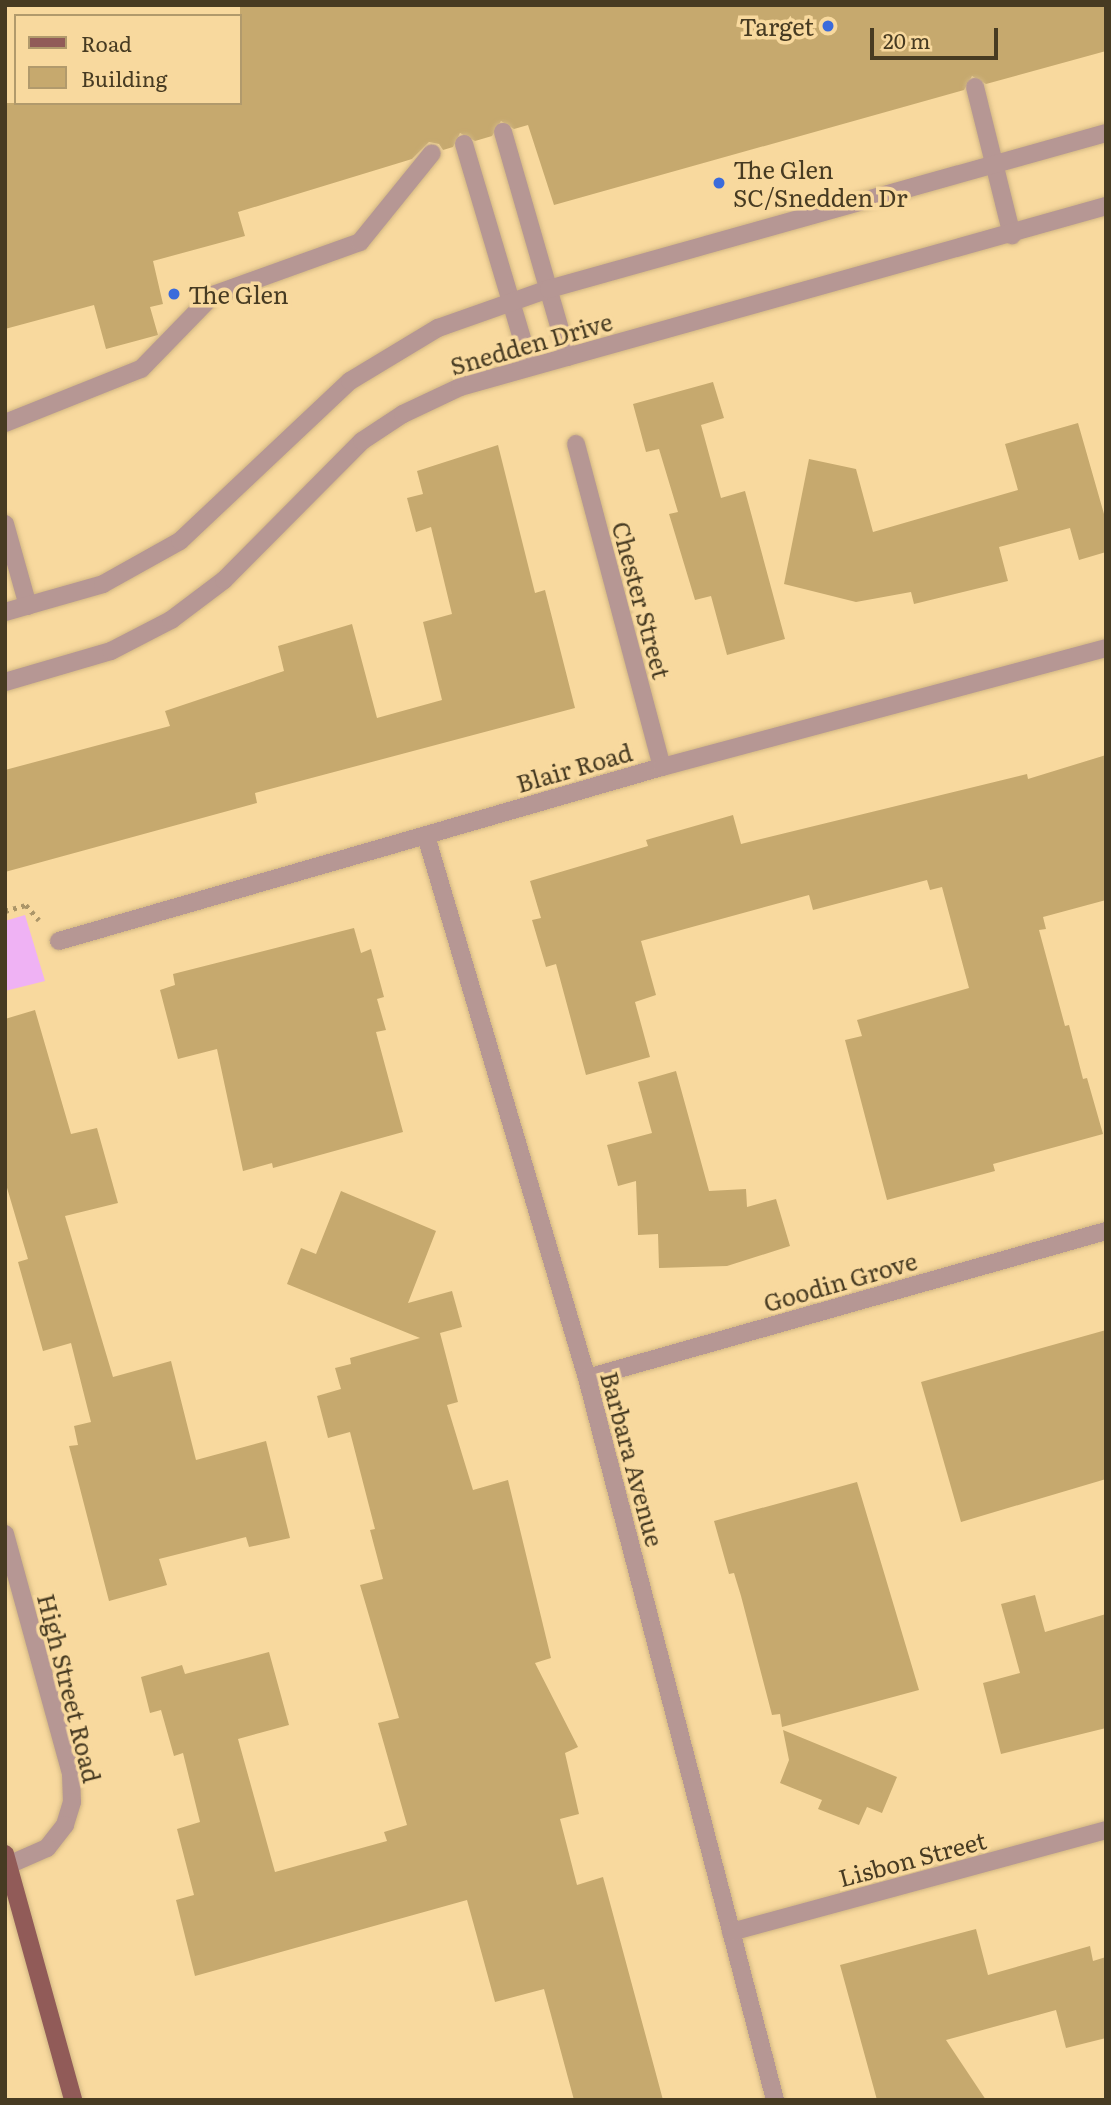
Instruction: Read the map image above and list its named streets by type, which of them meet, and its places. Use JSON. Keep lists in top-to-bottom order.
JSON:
{
  "streets": {
    "main road": ["High Street Road"],
    "street": [
      "Snedden Drive",
      "Chester Street",
      "Blair Road",
      "Goodin Grove",
      "Barbara Avenue",
      "Lisbon Street"
    ]
  },
  "crossings": [
    ["Chester Street", "Blair Road"],
    ["Blair Road", "Barbara Avenue"],
    ["Goodin Grove", "Barbara Avenue"],
    ["Barbara Avenue", "Lisbon Street"]
  ],
  "places": ["Target", "The Glen SC/Snedden Dr", "The Glen"],
  "legend": ["Road", "Building"],
  "scale_bar": "20 m"
}
